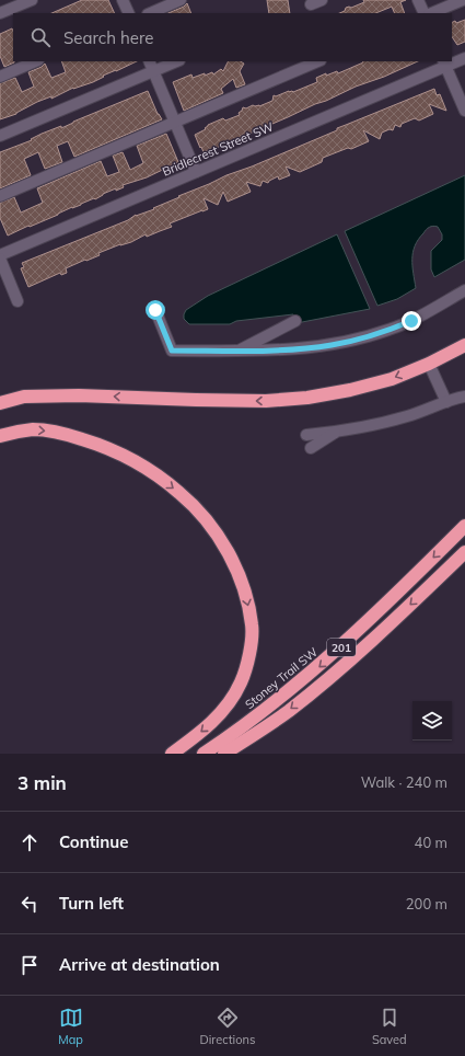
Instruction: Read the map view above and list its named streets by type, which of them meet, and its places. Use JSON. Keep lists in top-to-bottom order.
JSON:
{
  "streets": {
    "highway": ["201", "Stoney Trail SW"],
    "street": ["Bridlecrest Street SW"]
  },
  "page": {
    "search": "Search here",
    "heading": ["3 min", "Walk · 240 m"],
    "list": [
      ["Continue", "40 m"],
      ["Turn left", "200 m"],
      "Arrive at destination"
    ],
    "nav": ["Map", "Directions", "Saved"]
  }
}
